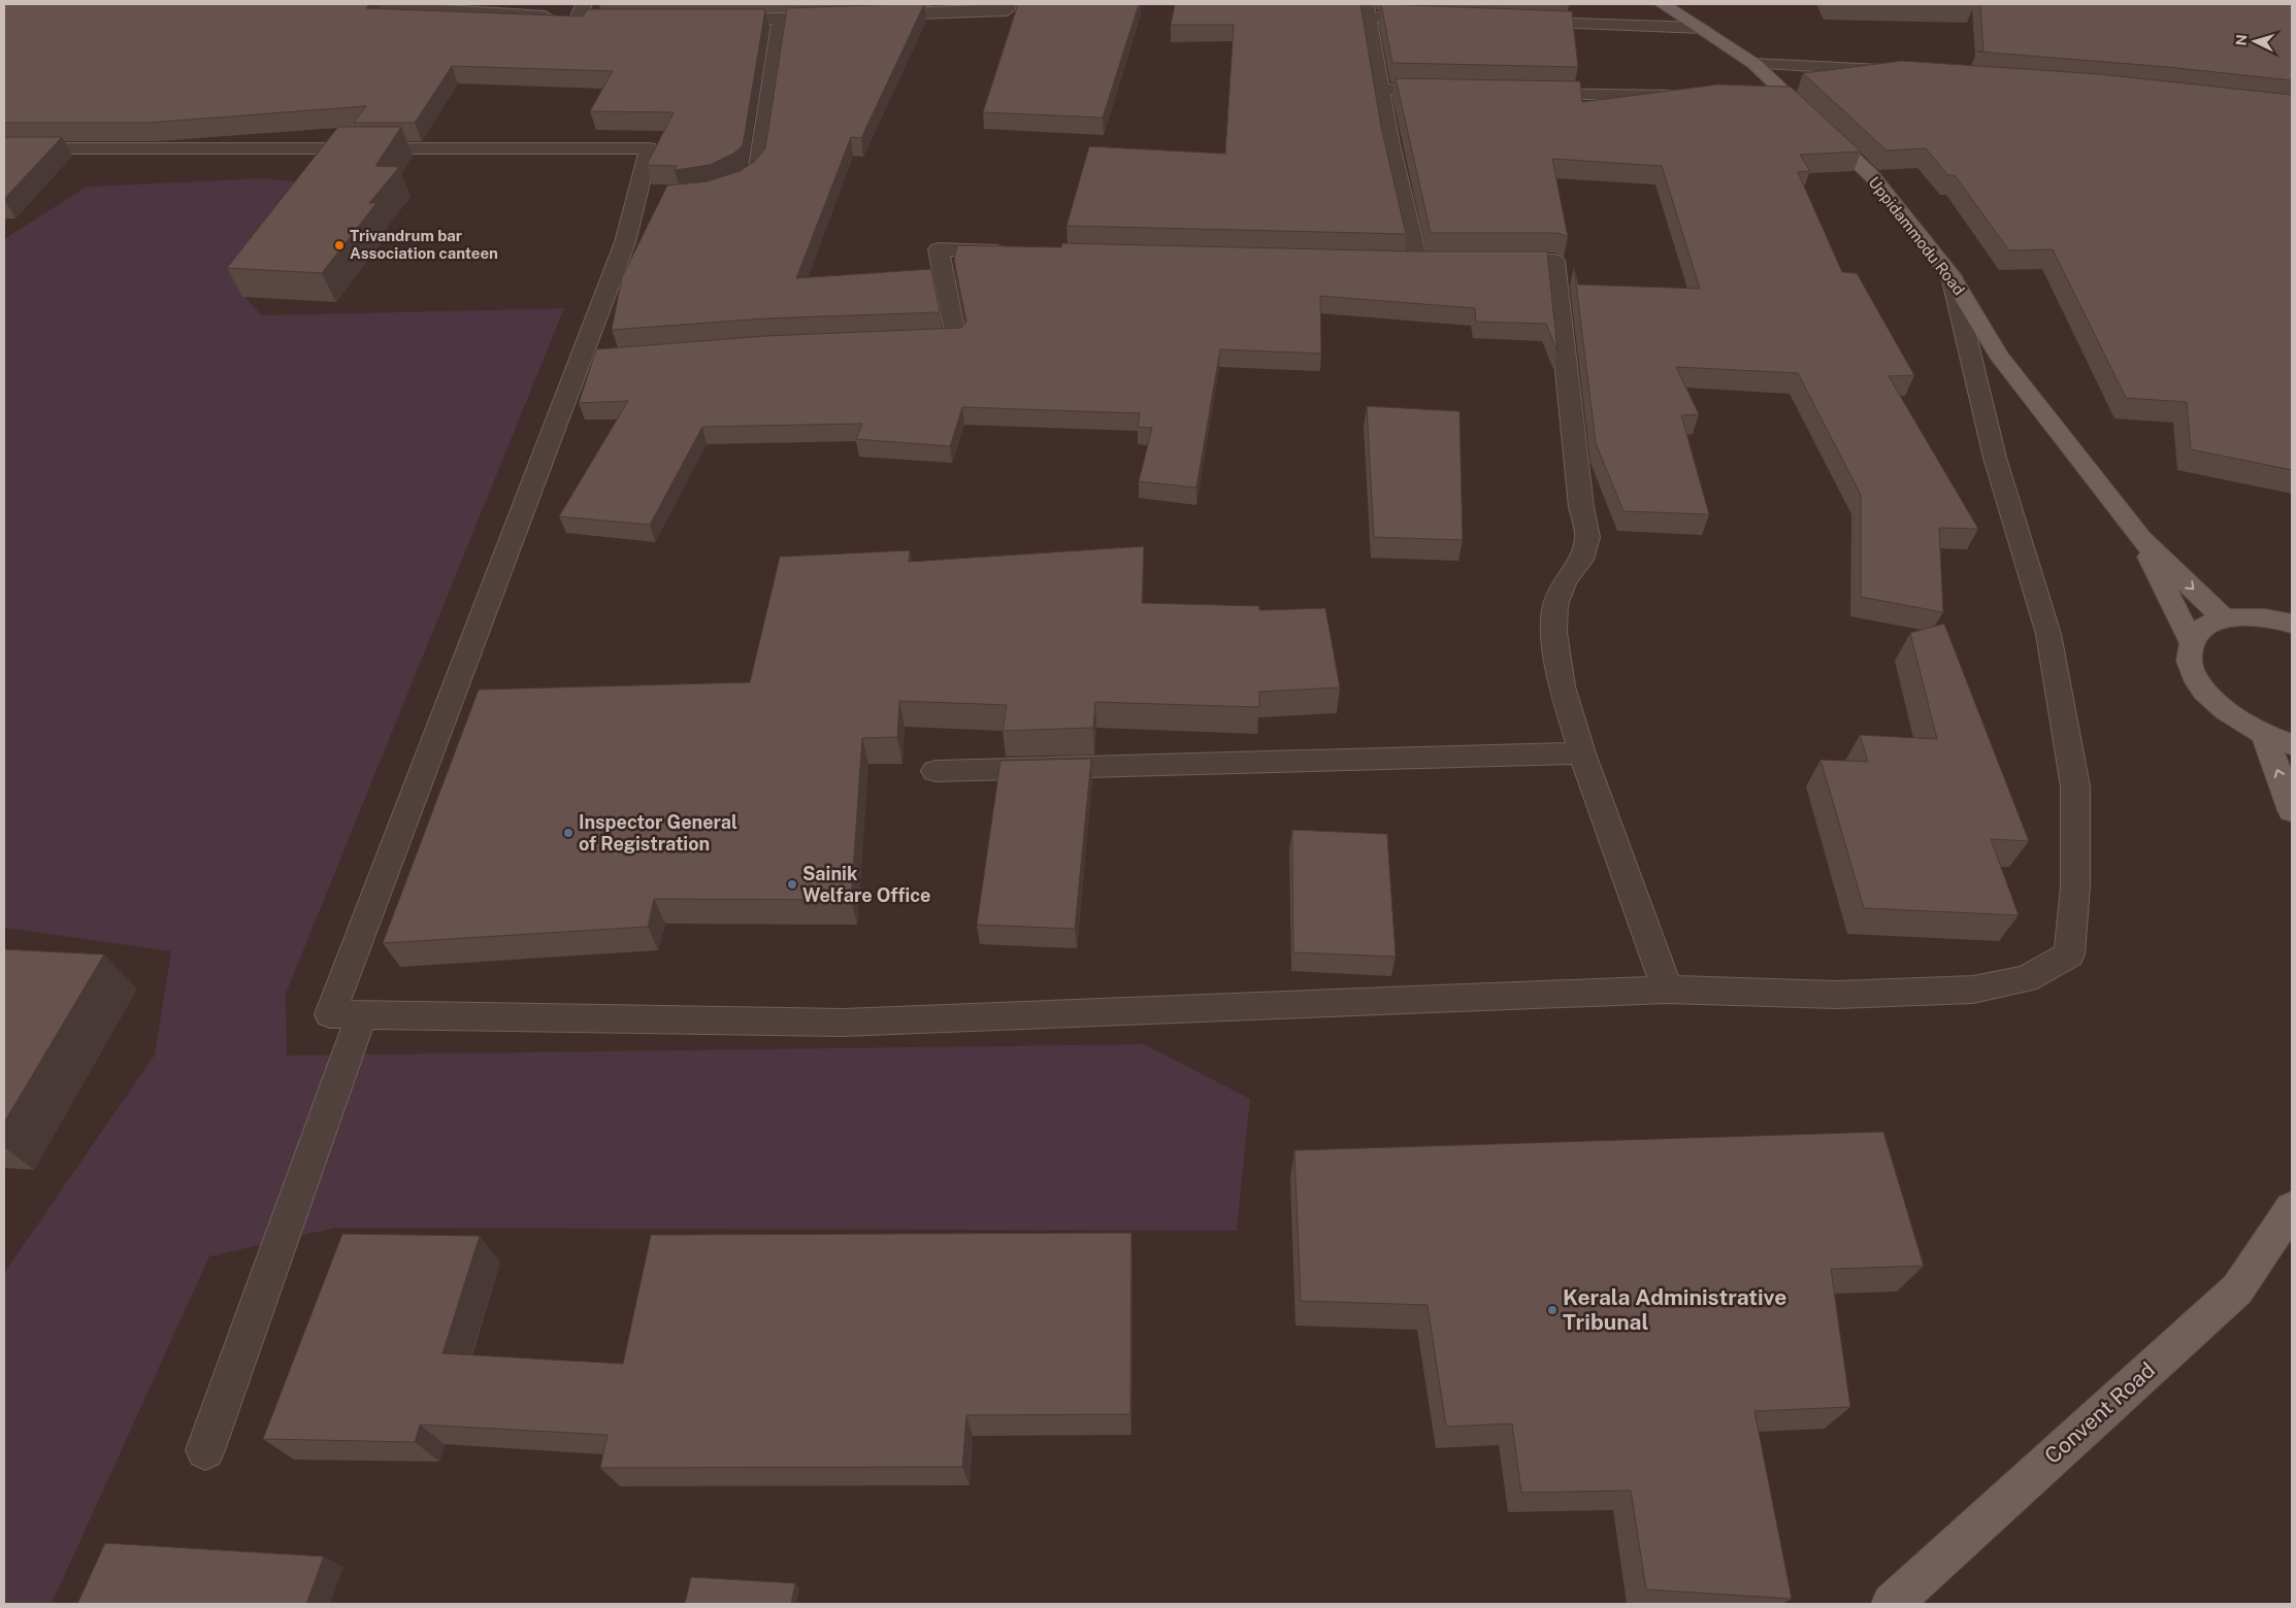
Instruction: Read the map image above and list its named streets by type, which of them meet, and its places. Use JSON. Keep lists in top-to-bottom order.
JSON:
{
  "streets": {
    "main road": ["Uppidammodu Road", "Convent Road"]
  },
  "places": [
    "Trivandrum bar Association canteen",
    "Inspector General of Registration",
    "Sainik Welfare Office",
    "Kerala Administrative Tribunal"
  ],
  "north": "left"
}
